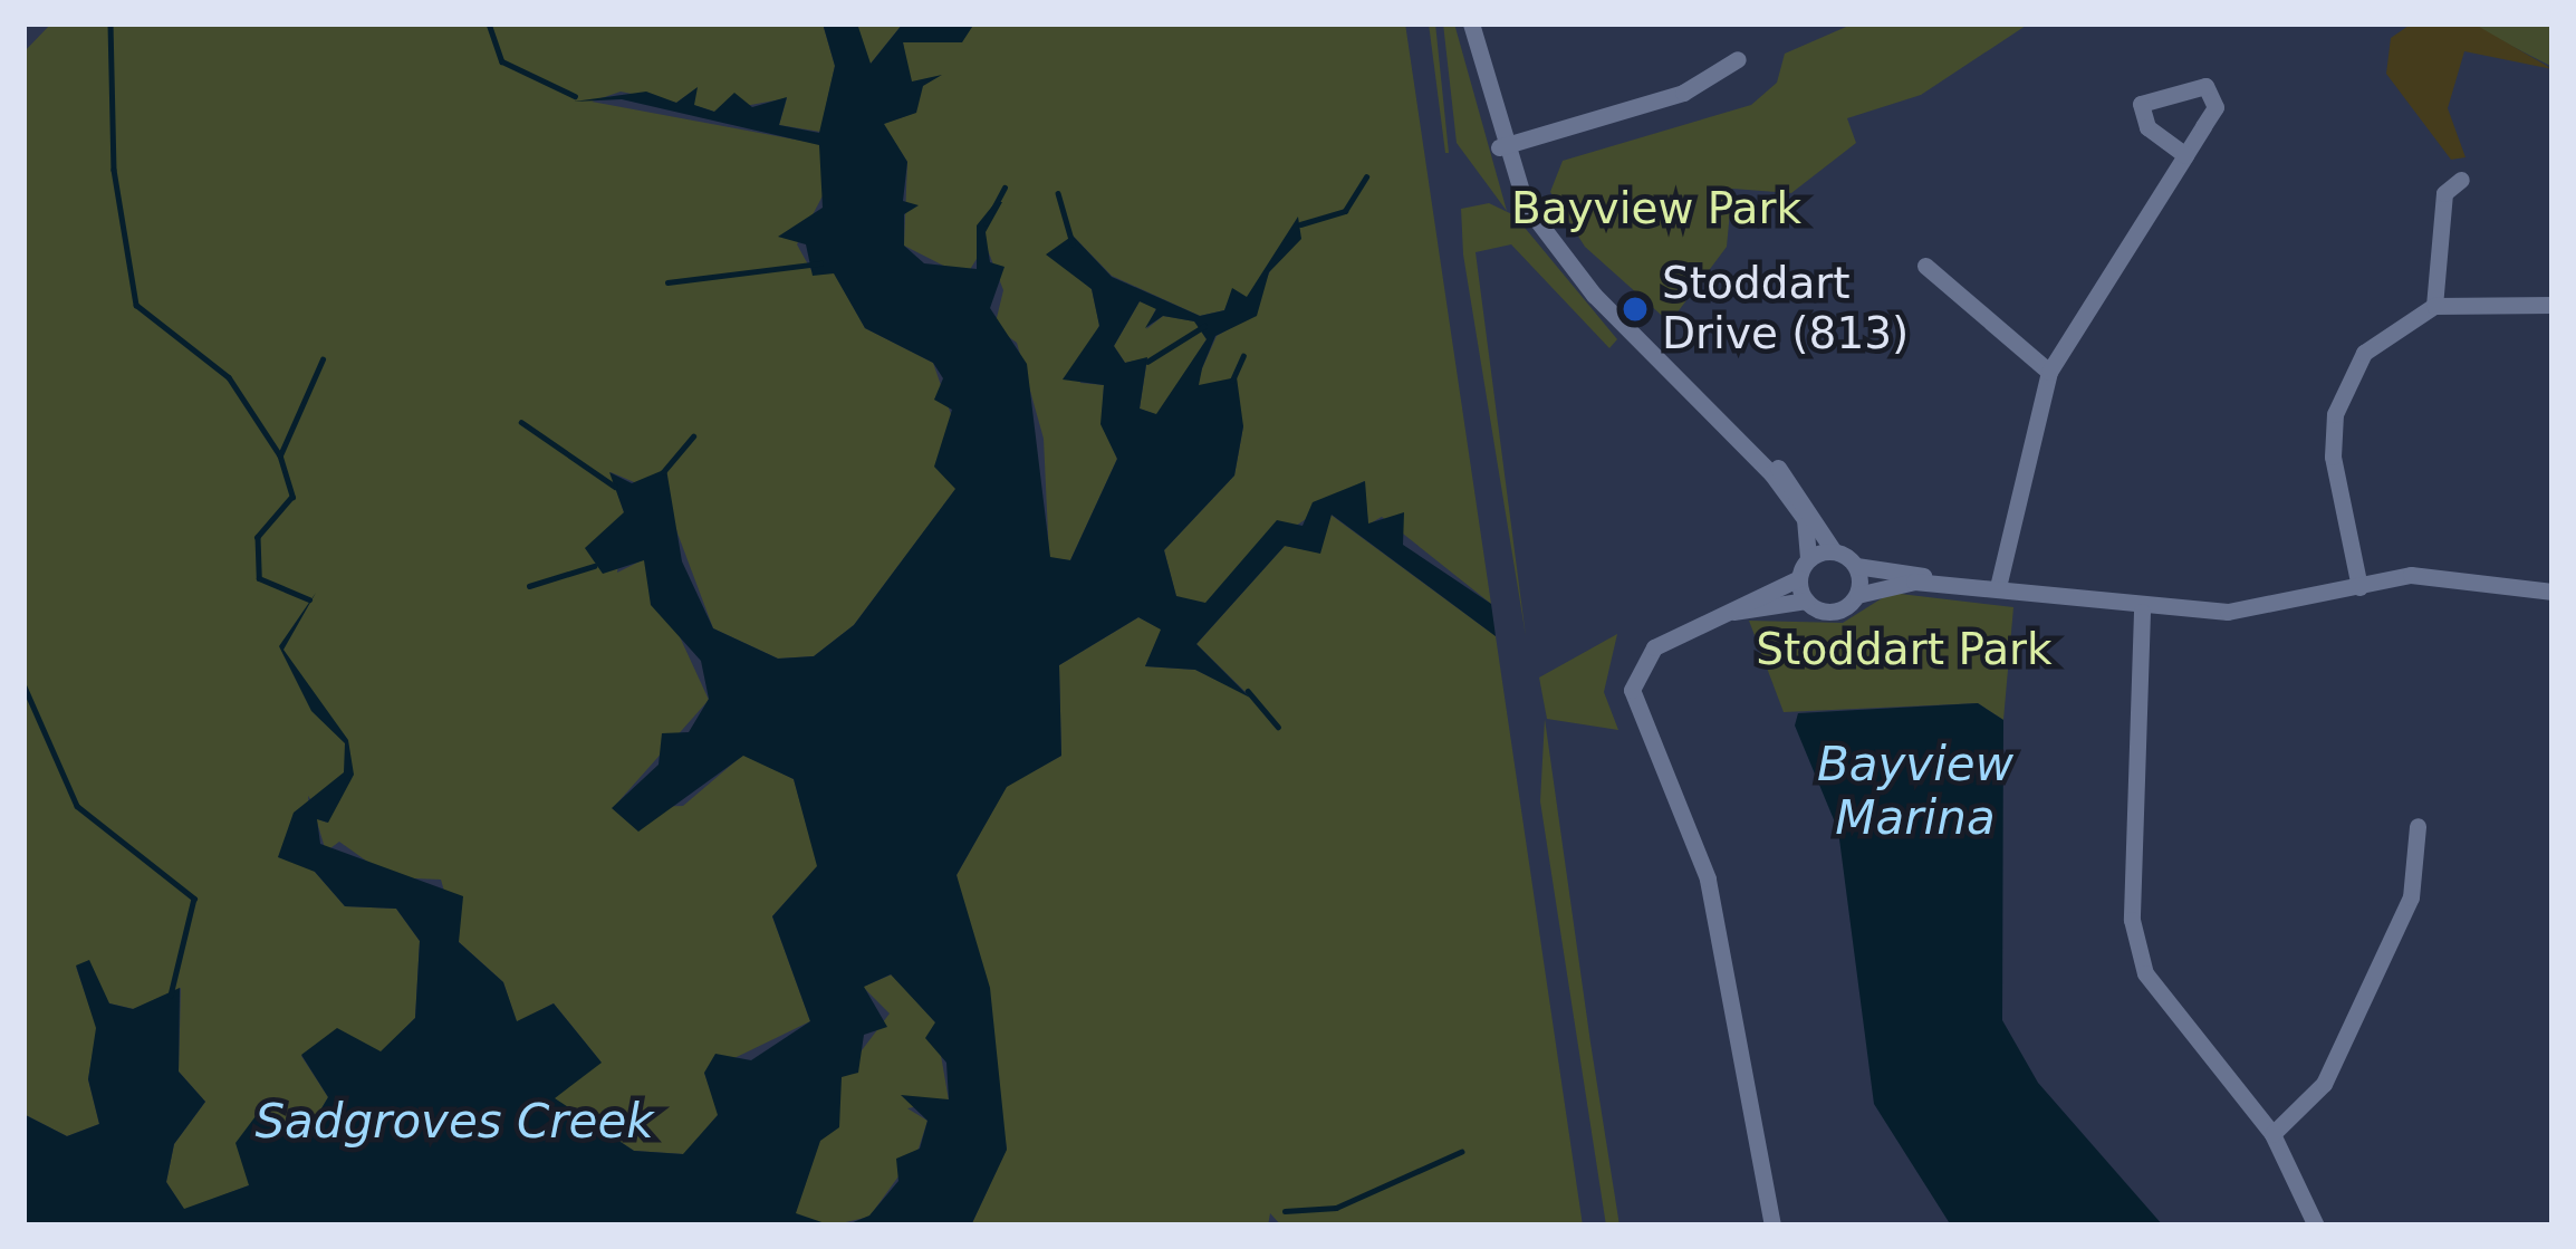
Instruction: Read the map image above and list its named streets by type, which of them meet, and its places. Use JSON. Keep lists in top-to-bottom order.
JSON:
{
  "water": ["Bayview Marina", "Sadgroves Creek"],
  "parks": ["Bayview Park", "Stoddart Park"],
  "places": ["Stoddart Drive (813)"]
}
